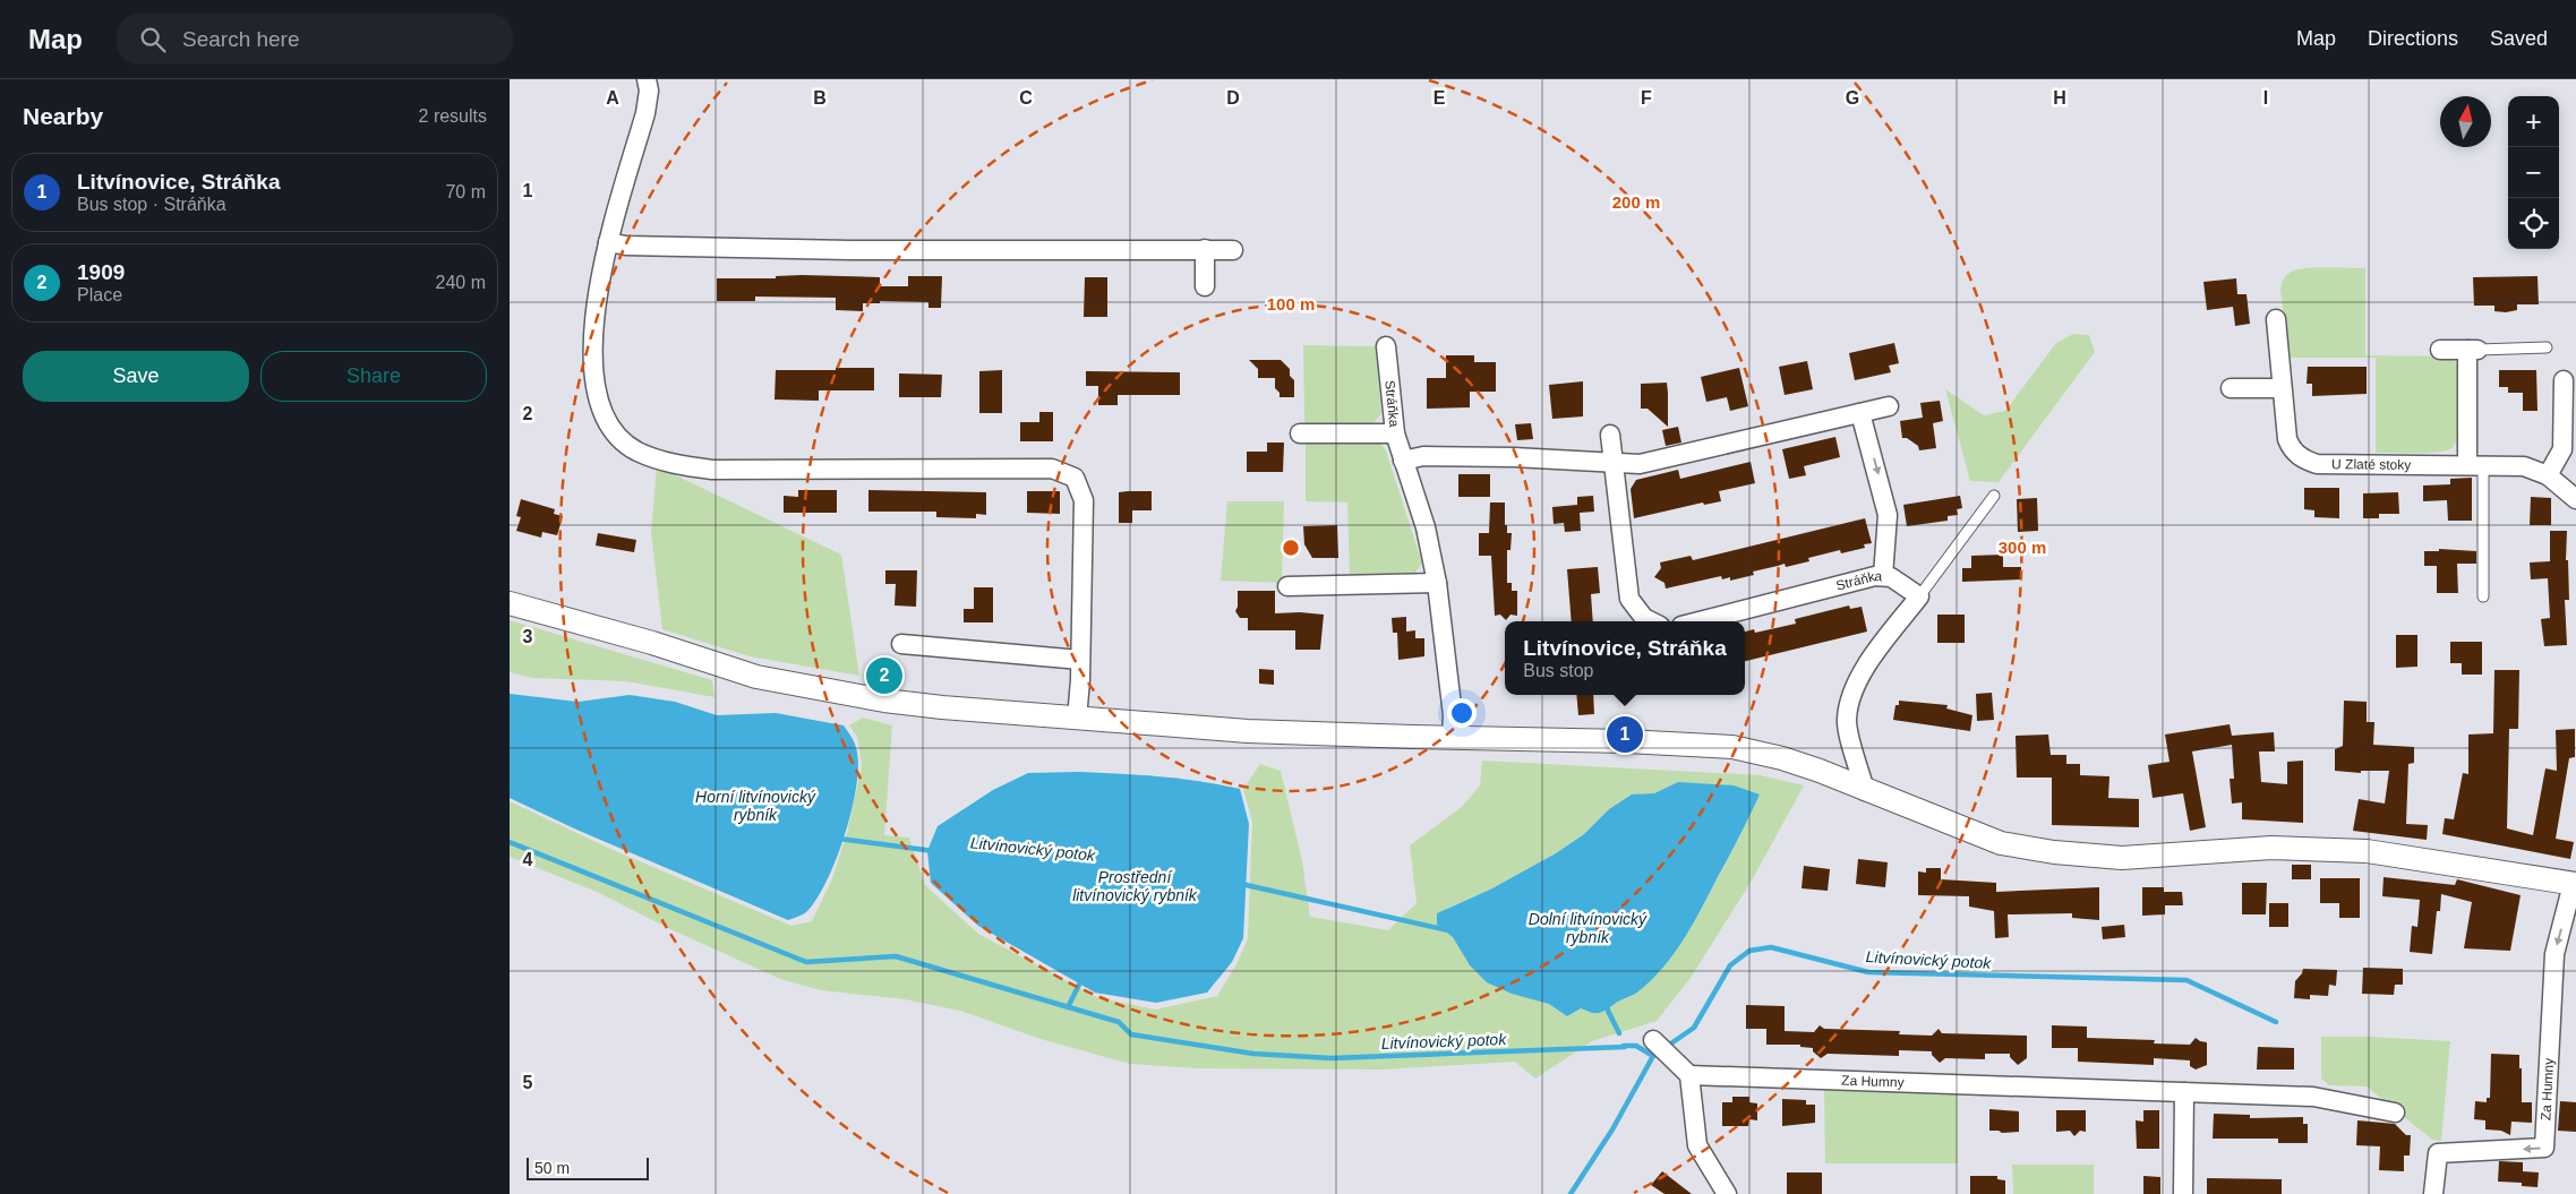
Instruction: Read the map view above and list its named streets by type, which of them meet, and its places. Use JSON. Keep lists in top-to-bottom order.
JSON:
{
  "streets": {
    "street": ["Stráňka", "U Zlaté stoky", "Za Humny"]
  },
  "water": [
    "Horní litvínovický rybník",
    "Litvínovický potok",
    "Prostřední litvínovický rybník",
    "Dolní litvínovický rybník"
  ],
  "scale_bar": "50 m",
  "north": "top",
  "page": {
    "header": "Map",
    "search": "Search here",
    "nav": ["Map", "Directions", "Saved"],
    "heading": ["Nearby", "2 results"],
    "map_buttons": ["+", "−"],
    "list": [
      {
        "mark": "1",
        "name": "Litvínovice, Stráňka",
        "note": "Bus stop · Stráňka",
        "value": "70 m"
      },
      {
        "mark": "2",
        "name": "1909",
        "note": "Place",
        "value": "240 m"
      }
    ],
    "buttons": ["Save", "Share"],
    "popup": ["Litvínovice, Stráňka", "Bus stop"],
    "pins": ["2", "1"],
    "scale": "50 m"
  },
  "grid": {
    "columns": [
      "A",
      "B",
      "C",
      "D",
      "E",
      "F",
      "G",
      "H",
      "I"
    ],
    "rows": [
      "1",
      "2",
      "3",
      "4",
      "5"
    ]
  },
  "rings": ["200 m", "100 m", "300 m"]
}
